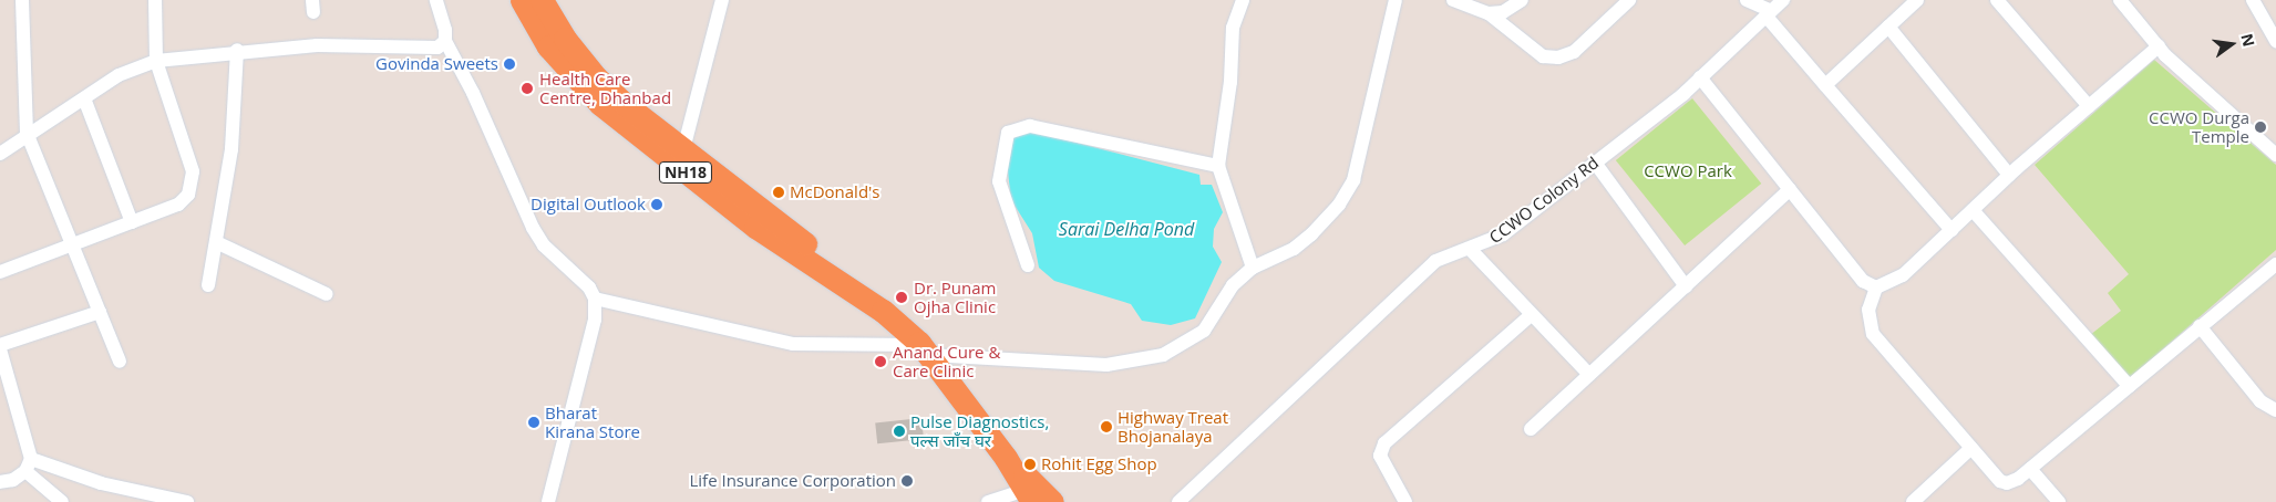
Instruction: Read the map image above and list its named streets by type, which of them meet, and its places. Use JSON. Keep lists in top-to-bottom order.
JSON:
{
  "streets": {
    "highway": ["NH18"],
    "street": ["CCWO Colony Rd"]
  },
  "water": ["Sarai Delha Pond"],
  "parks": ["CCWO Park"],
  "places": [
    "Govinda Sweets",
    "Health Care Centre, Dhanbad",
    "CCWO Durga Temple",
    "McDonald's",
    "Digital Outlook",
    "Dr. Punam Ojha Clinic",
    "Anand Cure & Care Clinic",
    "Bharat Kirana Store",
    "Highway Treat Bhojanalaya",
    "Pulse Diagnostics, पल्स जाँच घर",
    "Rohit Egg Shop",
    "Life Insurance Corporation"
  ],
  "north": "right"
}
